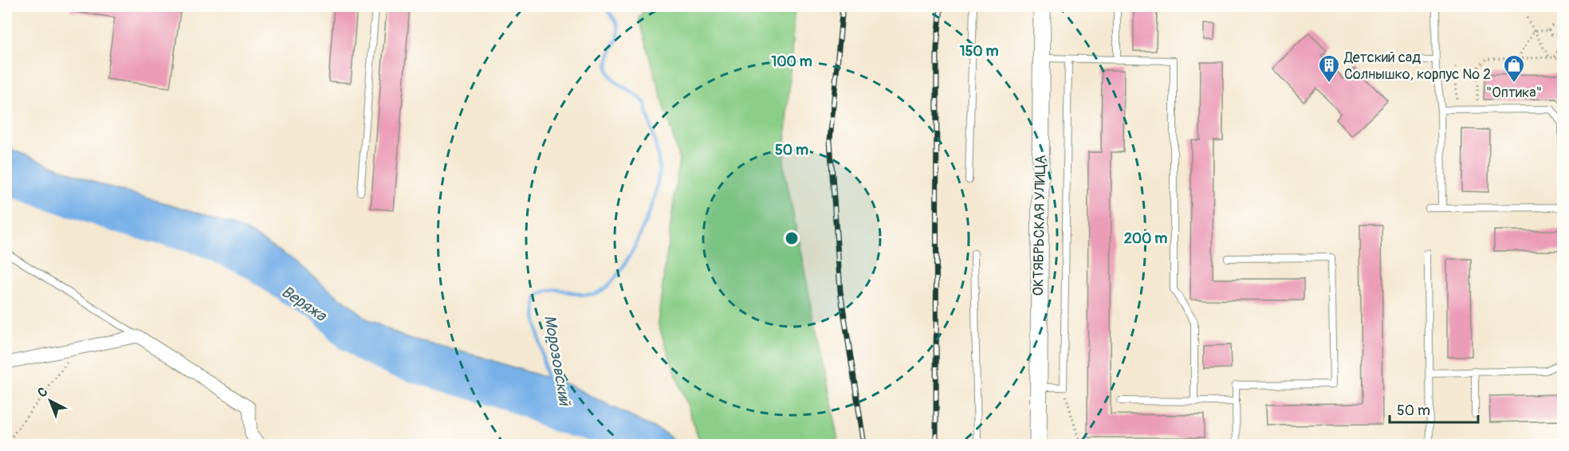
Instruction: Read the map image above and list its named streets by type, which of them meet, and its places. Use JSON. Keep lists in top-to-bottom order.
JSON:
{
  "streets": {
    "main road": ["ОКТЯБРЬСКАЯ УЛИЦА"]
  },
  "water": ["Веряжа", "Морозовский"],
  "places": {
    "building": ["Детский сад Солнышко, корпус № 2"],
    "shop": ["\"Оптика\""]
  },
  "scale_bar": "50 m",
  "north": "top left",
  "rings": [
    "150 m",
    "100 m",
    "50 m",
    "200 m"
  ]
}
